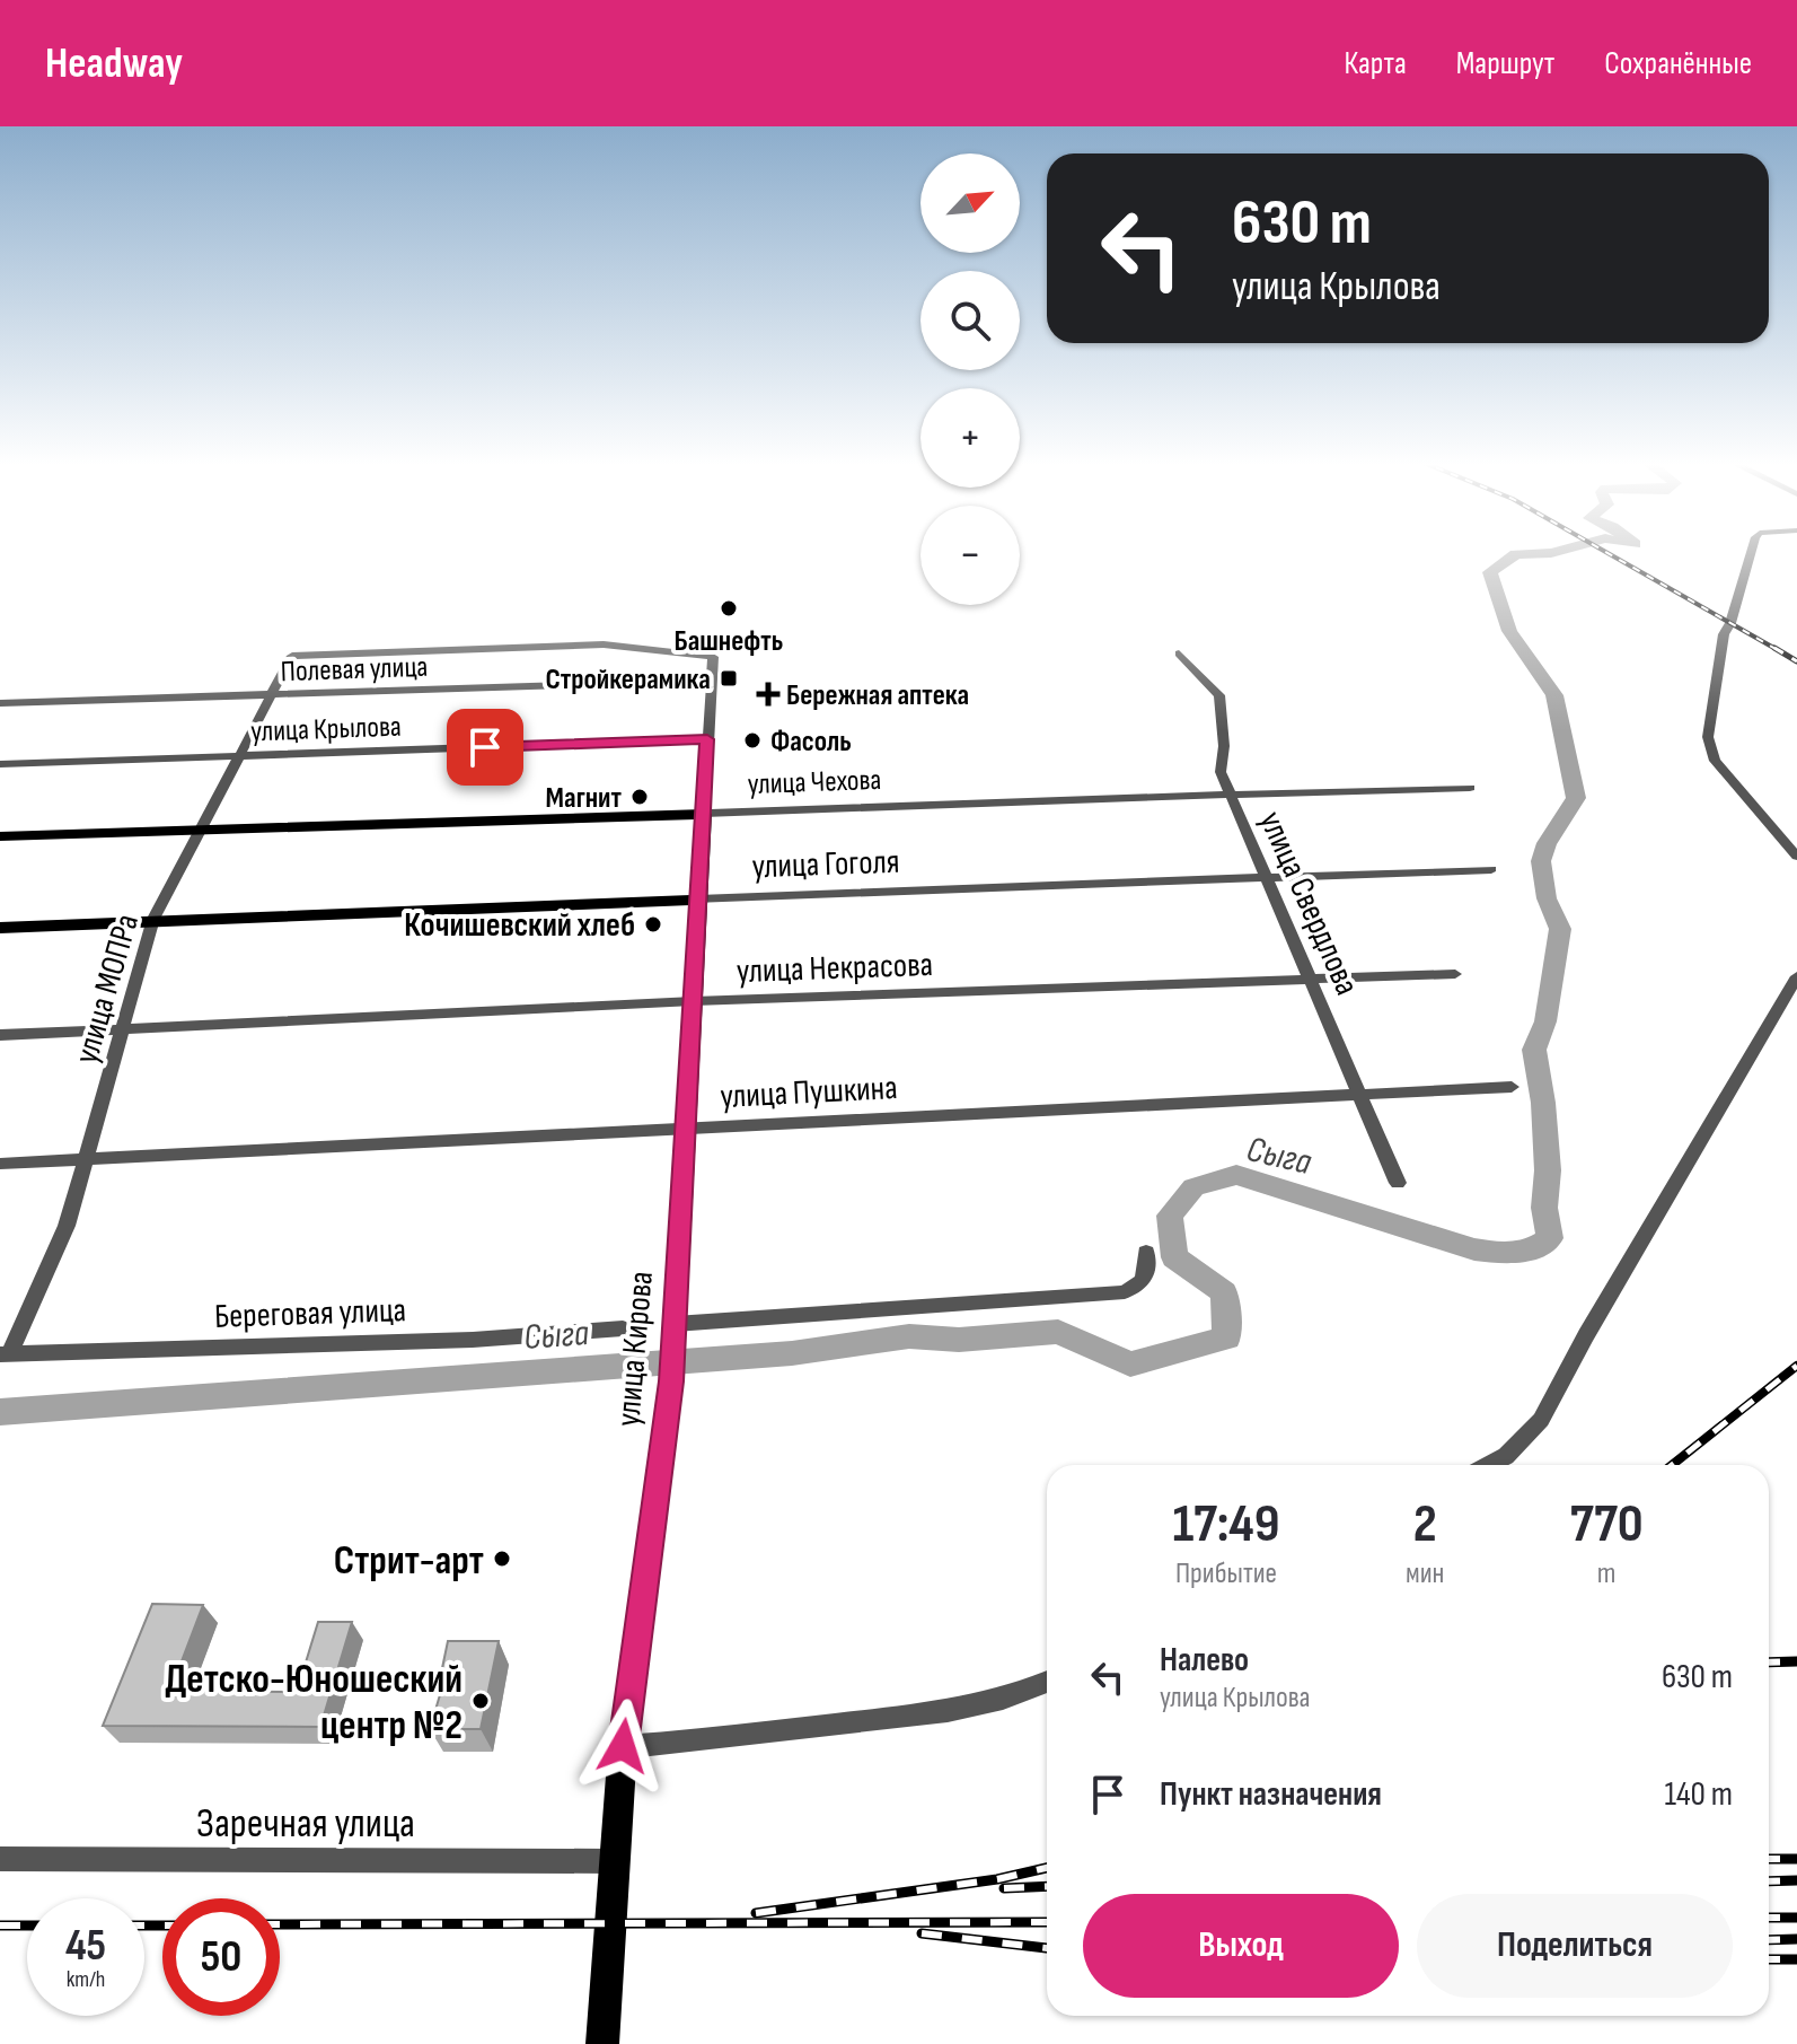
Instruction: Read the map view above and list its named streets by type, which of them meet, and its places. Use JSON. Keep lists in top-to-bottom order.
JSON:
{
  "streets": {
    "main road": ["улица Чехова", "улица Гоголя", "улица Кирова"],
    "street": [
      "Полевая улица",
      "улица Крылова",
      "улица Свердлова",
      "улица Некрасова",
      "улица МОПРа",
      "улица Пушкина",
      "Береговая улица",
      "Заречная улица"
    ]
  },
  "crossings": [
    ["Полевая улица", "улица МОПРа"],
    ["Полевая улица", "улица Кирова"],
    ["улица Крылова", "улица МОПРа"],
    ["улица Крылова", "улица Кирова"],
    ["улица Чехова", "улица Свердлова"],
    ["улица Чехова", "улица МОПРа"],
    ["улица Чехова", "улица Кирова"],
    ["улица Гоголя", "улица Свердлова"],
    ["улица Гоголя", "улица МОПРа"],
    ["улица Гоголя", "улица Кирова"],
    ["улица Свердлова", "улица Некрасова"],
    ["улица Свердлова", "улица Пушкина"],
    ["улица Некрасова", "улица МОПРа"],
    ["улица Некрасова", "улица Кирова"],
    ["улица МОПРа", "улица Пушкина"],
    ["улица МОПРа", "Береговая улица"],
    ["улица МОПРа", "улица Кирова"],
    ["улица Пушкина", "улица Кирова"],
    ["улица Кирова", "Заречная улица"]
  ],
  "water": ["Сыга"],
  "places": {
    "other": [
      "Башнефть",
      "Фасоль",
      "Магнит",
      "Кочишевский хлеб",
      "Стрит-арт",
      "Детско-Юношеский центр №2"
    ],
    "transit": ["Стройкерамика"],
    "health": ["Бережная аптека"]
  },
  "north": "top right",
  "page": {
    "header": "Headway",
    "nav": ["Карта", "Маршрут", "Сохранённые"],
    "map_buttons": ["+", "−"],
    "turn": ["630 m", "улица Крылова"],
    "eta": [
      "17:49",
      "Прибытие",
      "2",
      "мин",
      "770",
      "m"
    ],
    "list": [
      {
        "name": "Налево",
        "note": "улица Крылова",
        "value": "630 m"
      },
      {
        "name": "Пункт назначения",
        "value": "140 m"
      }
    ],
    "buttons": ["Выход", "Поделиться"],
    "speed": "45 km/h",
    "limit": "50"
  }
}
